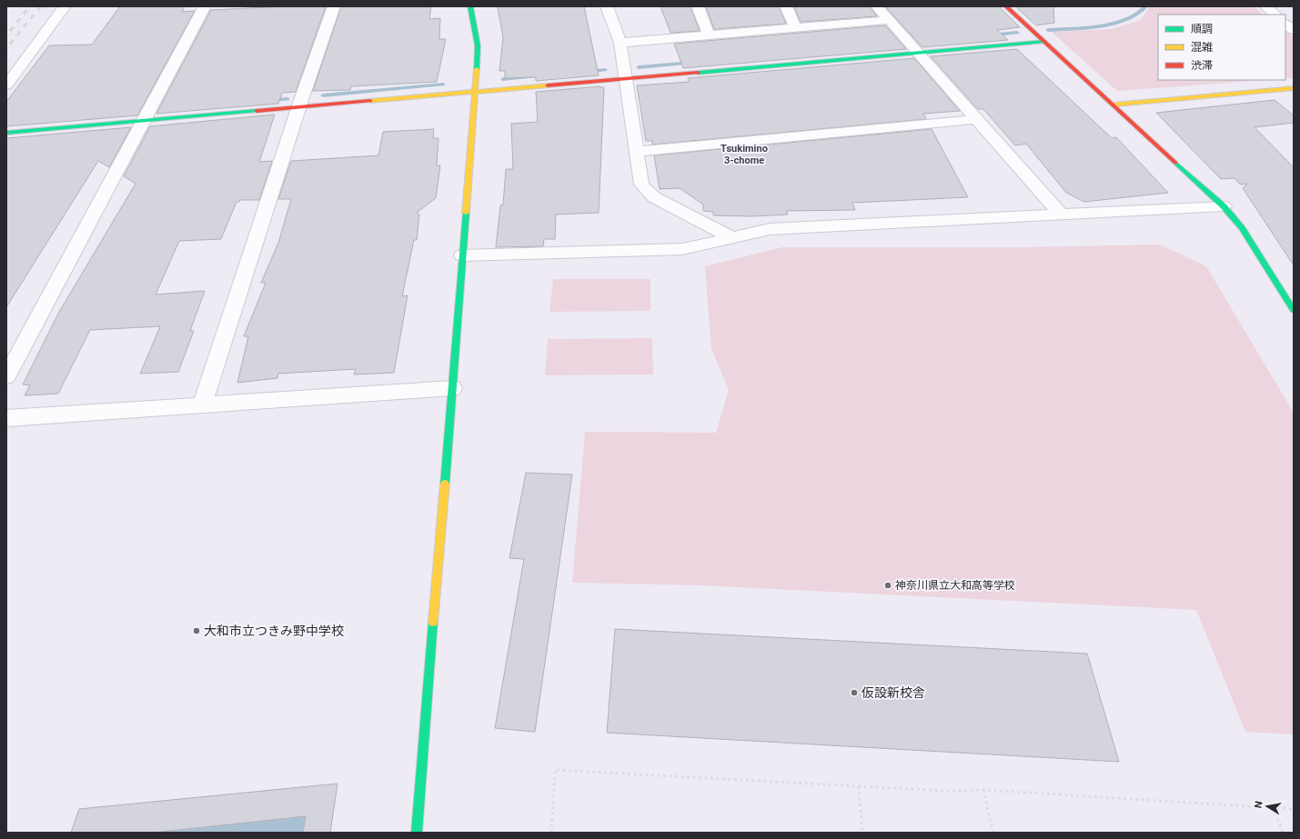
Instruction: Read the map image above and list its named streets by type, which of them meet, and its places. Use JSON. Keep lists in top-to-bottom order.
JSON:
{
  "districts": ["Tsukimino 3-chome"],
  "places": ["神奈川県立大和高等学校", "大和市立つきみ野中学校", "仮設新校舎"],
  "legend": ["順調", "混雑", "渋滞"],
  "north": "left"
}
